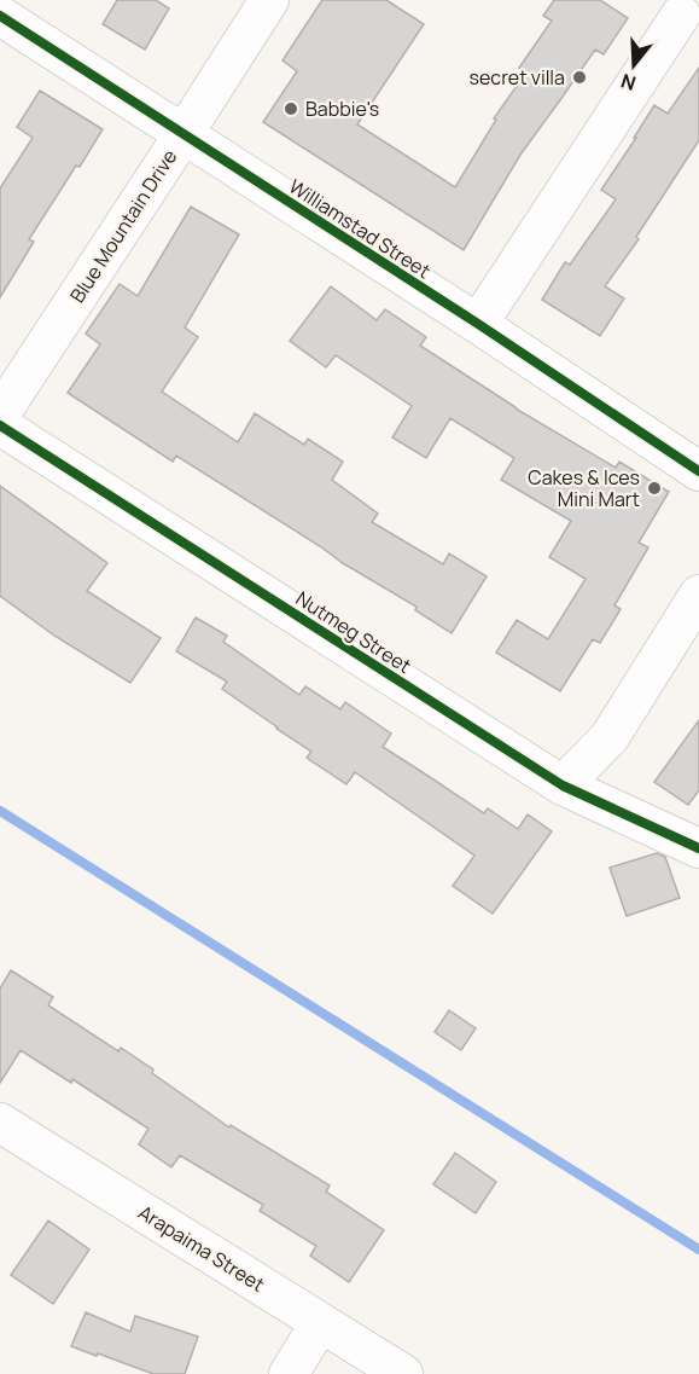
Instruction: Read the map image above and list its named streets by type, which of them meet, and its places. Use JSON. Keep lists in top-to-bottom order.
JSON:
{
  "streets": {
    "street": [
      "Blue Mountain Drive",
      "Williamstad Street",
      "Nutmeg Street",
      "Arapaima Street"
    ]
  },
  "crossings": [
    ["Blue Mountain Drive", "Williamstad Street"]
  ],
  "places": ["secret villa", "Babbie's", "Cakes & Ices Mini Mart"],
  "north": "bottom"
}
